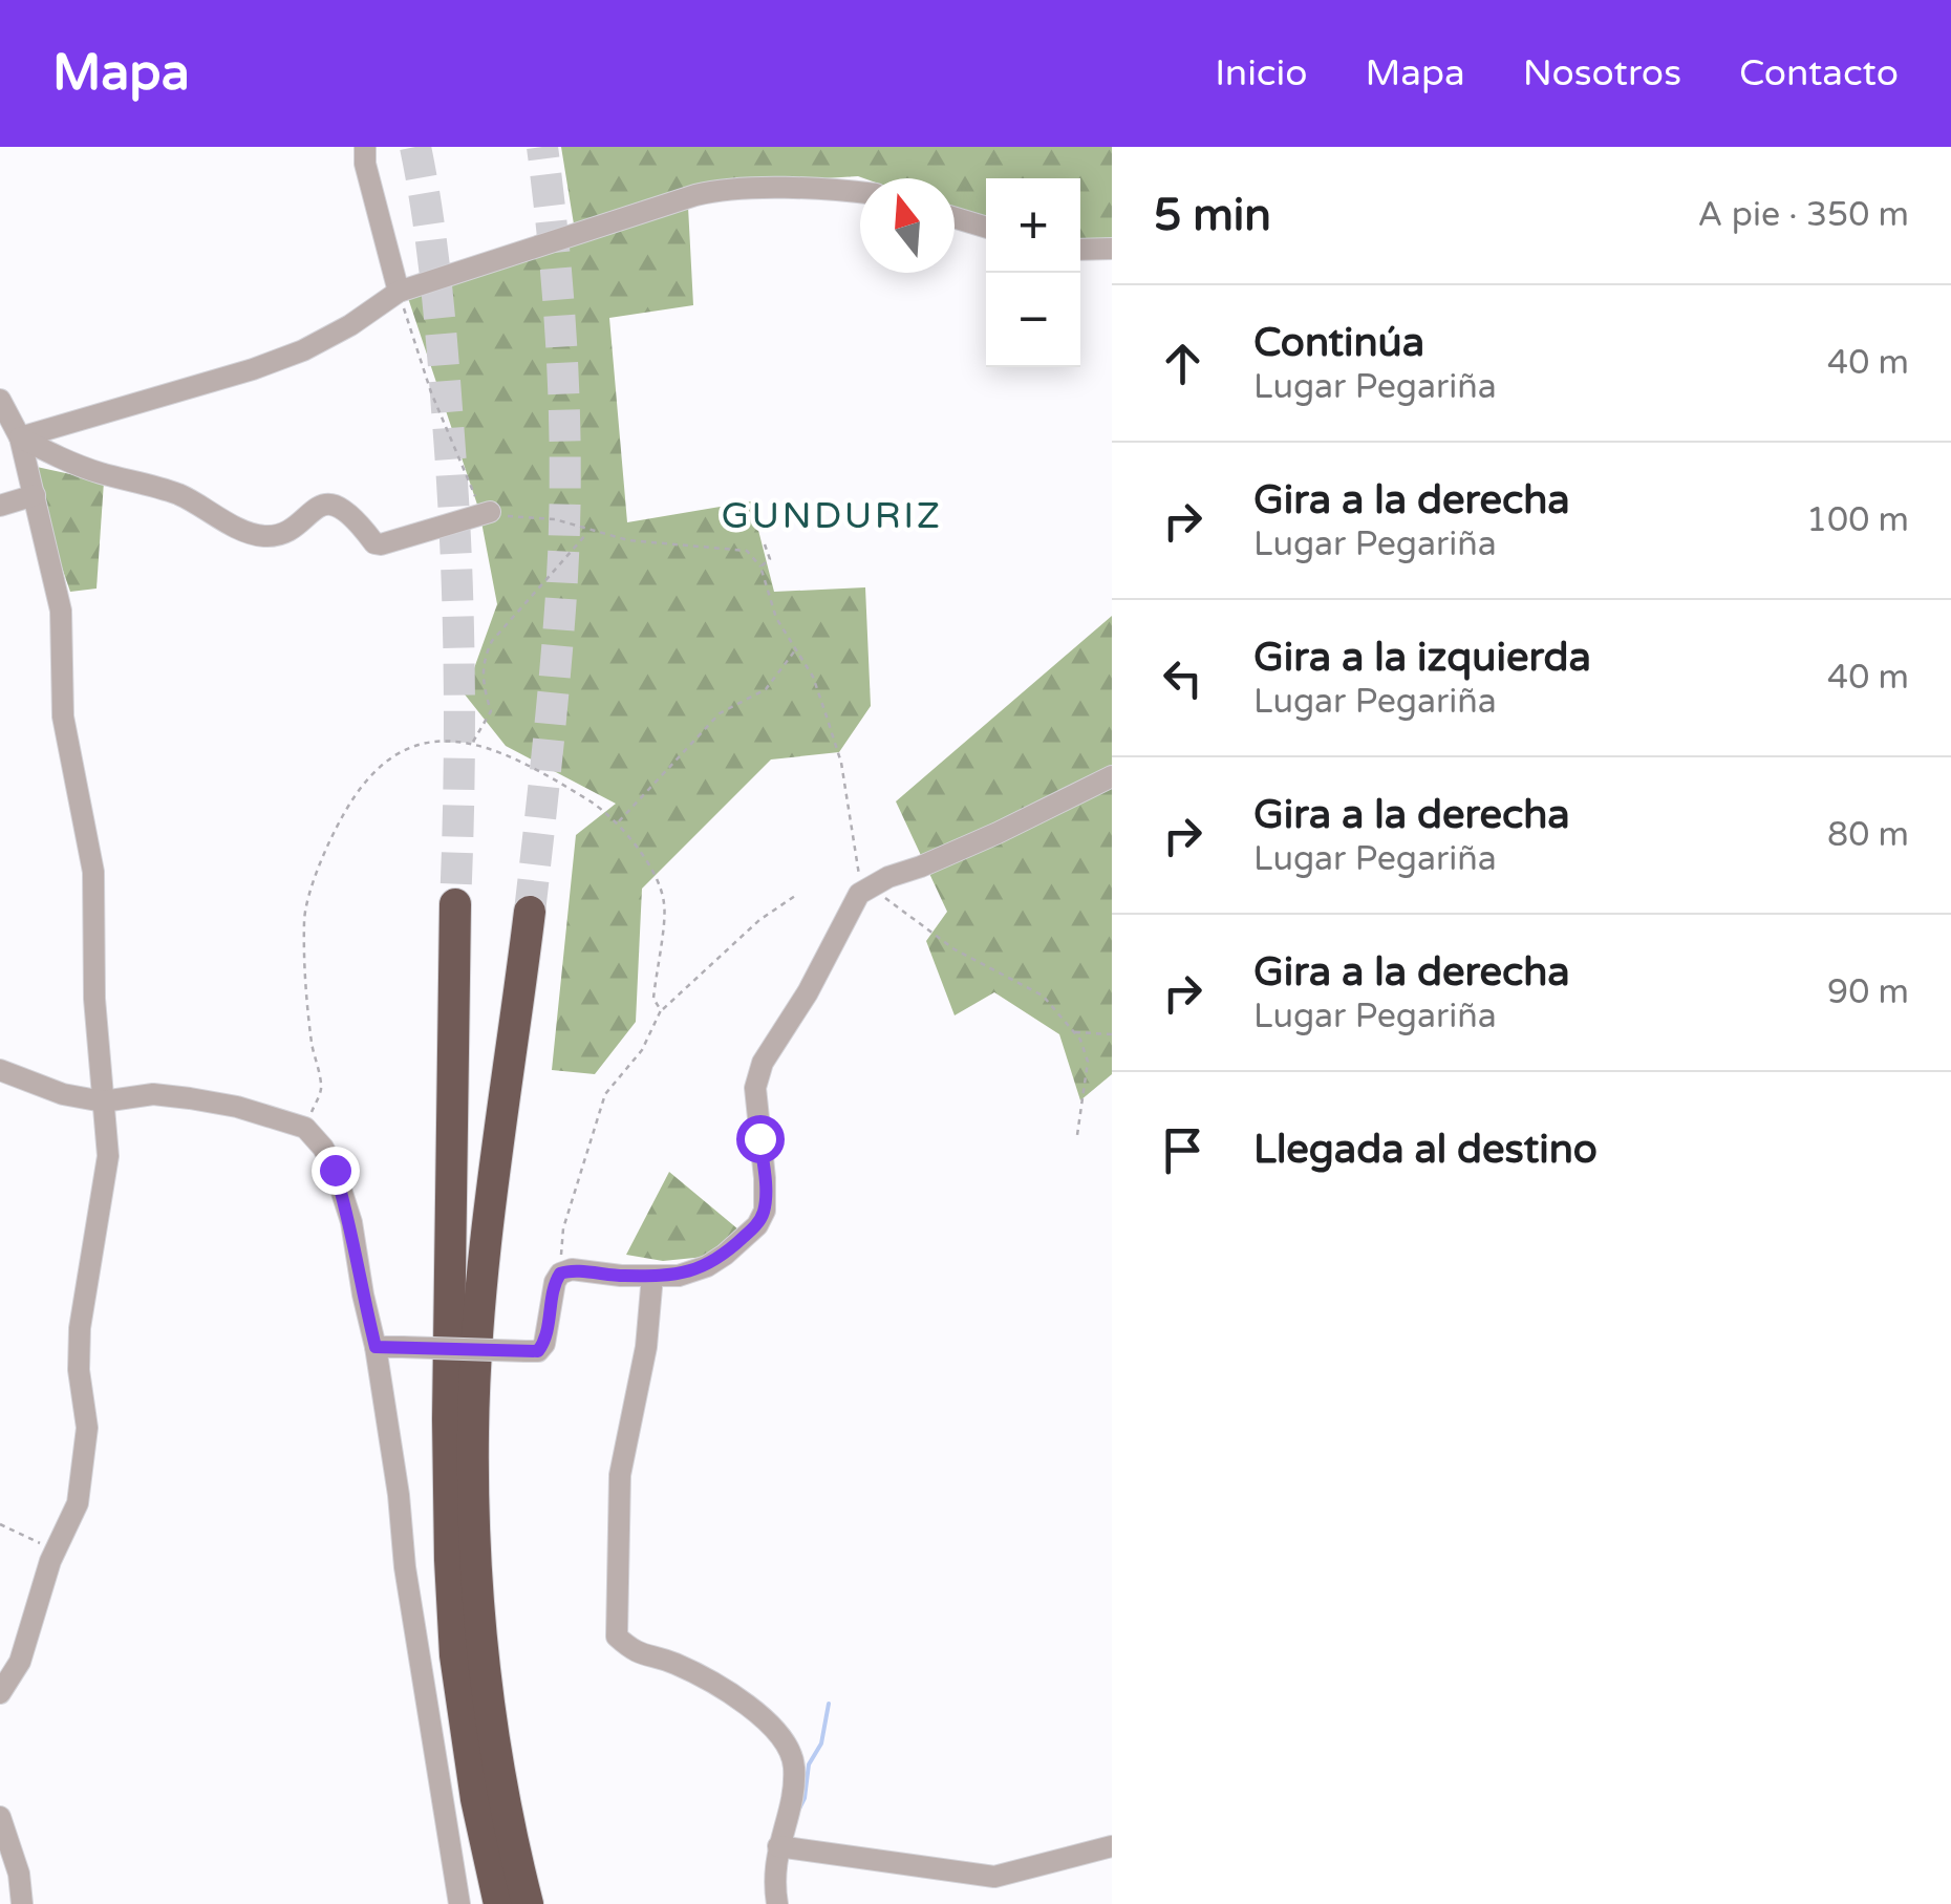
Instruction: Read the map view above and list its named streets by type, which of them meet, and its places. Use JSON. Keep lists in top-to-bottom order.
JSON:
{
  "districts": ["GUNDURIZ"],
  "north": "top",
  "page": {
    "header": "Mapa",
    "nav": [
      "Inicio",
      "Mapa",
      "Nosotros",
      "Contacto"
    ],
    "heading": ["5 min", "A pie · 350 m"],
    "map_buttons": ["+", "−"],
    "list": [
      ["Continúa", "Lugar Pegariña", "40 m"],
      ["Gira a la derecha", "Lugar Pegariña", "100 m"],
      ["Gira a la izquierda", "Lugar Pegariña", "40 m"],
      ["Gira a la derecha", "Lugar Pegariña", "80 m"],
      ["Gira a la derecha", "Lugar Pegariña", "90 m"],
      "Llegada al destino"
    ]
  }
}
